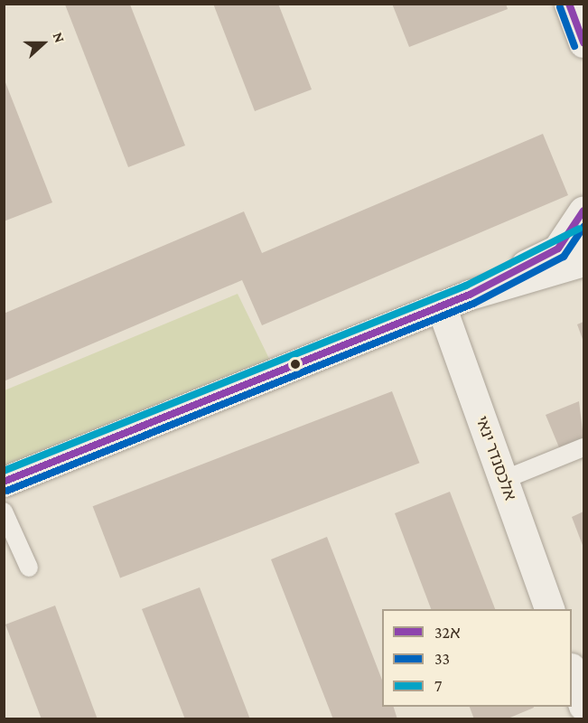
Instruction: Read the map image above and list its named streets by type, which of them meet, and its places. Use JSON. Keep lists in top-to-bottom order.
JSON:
{
  "streets": {
    "street": ["אלכסנדר ינאי"]
  },
  "lines": ["transit line 32א", "transit line 33", "transit line 7"],
  "legend": ["32א", "33", "7"],
  "north": "right"
}
